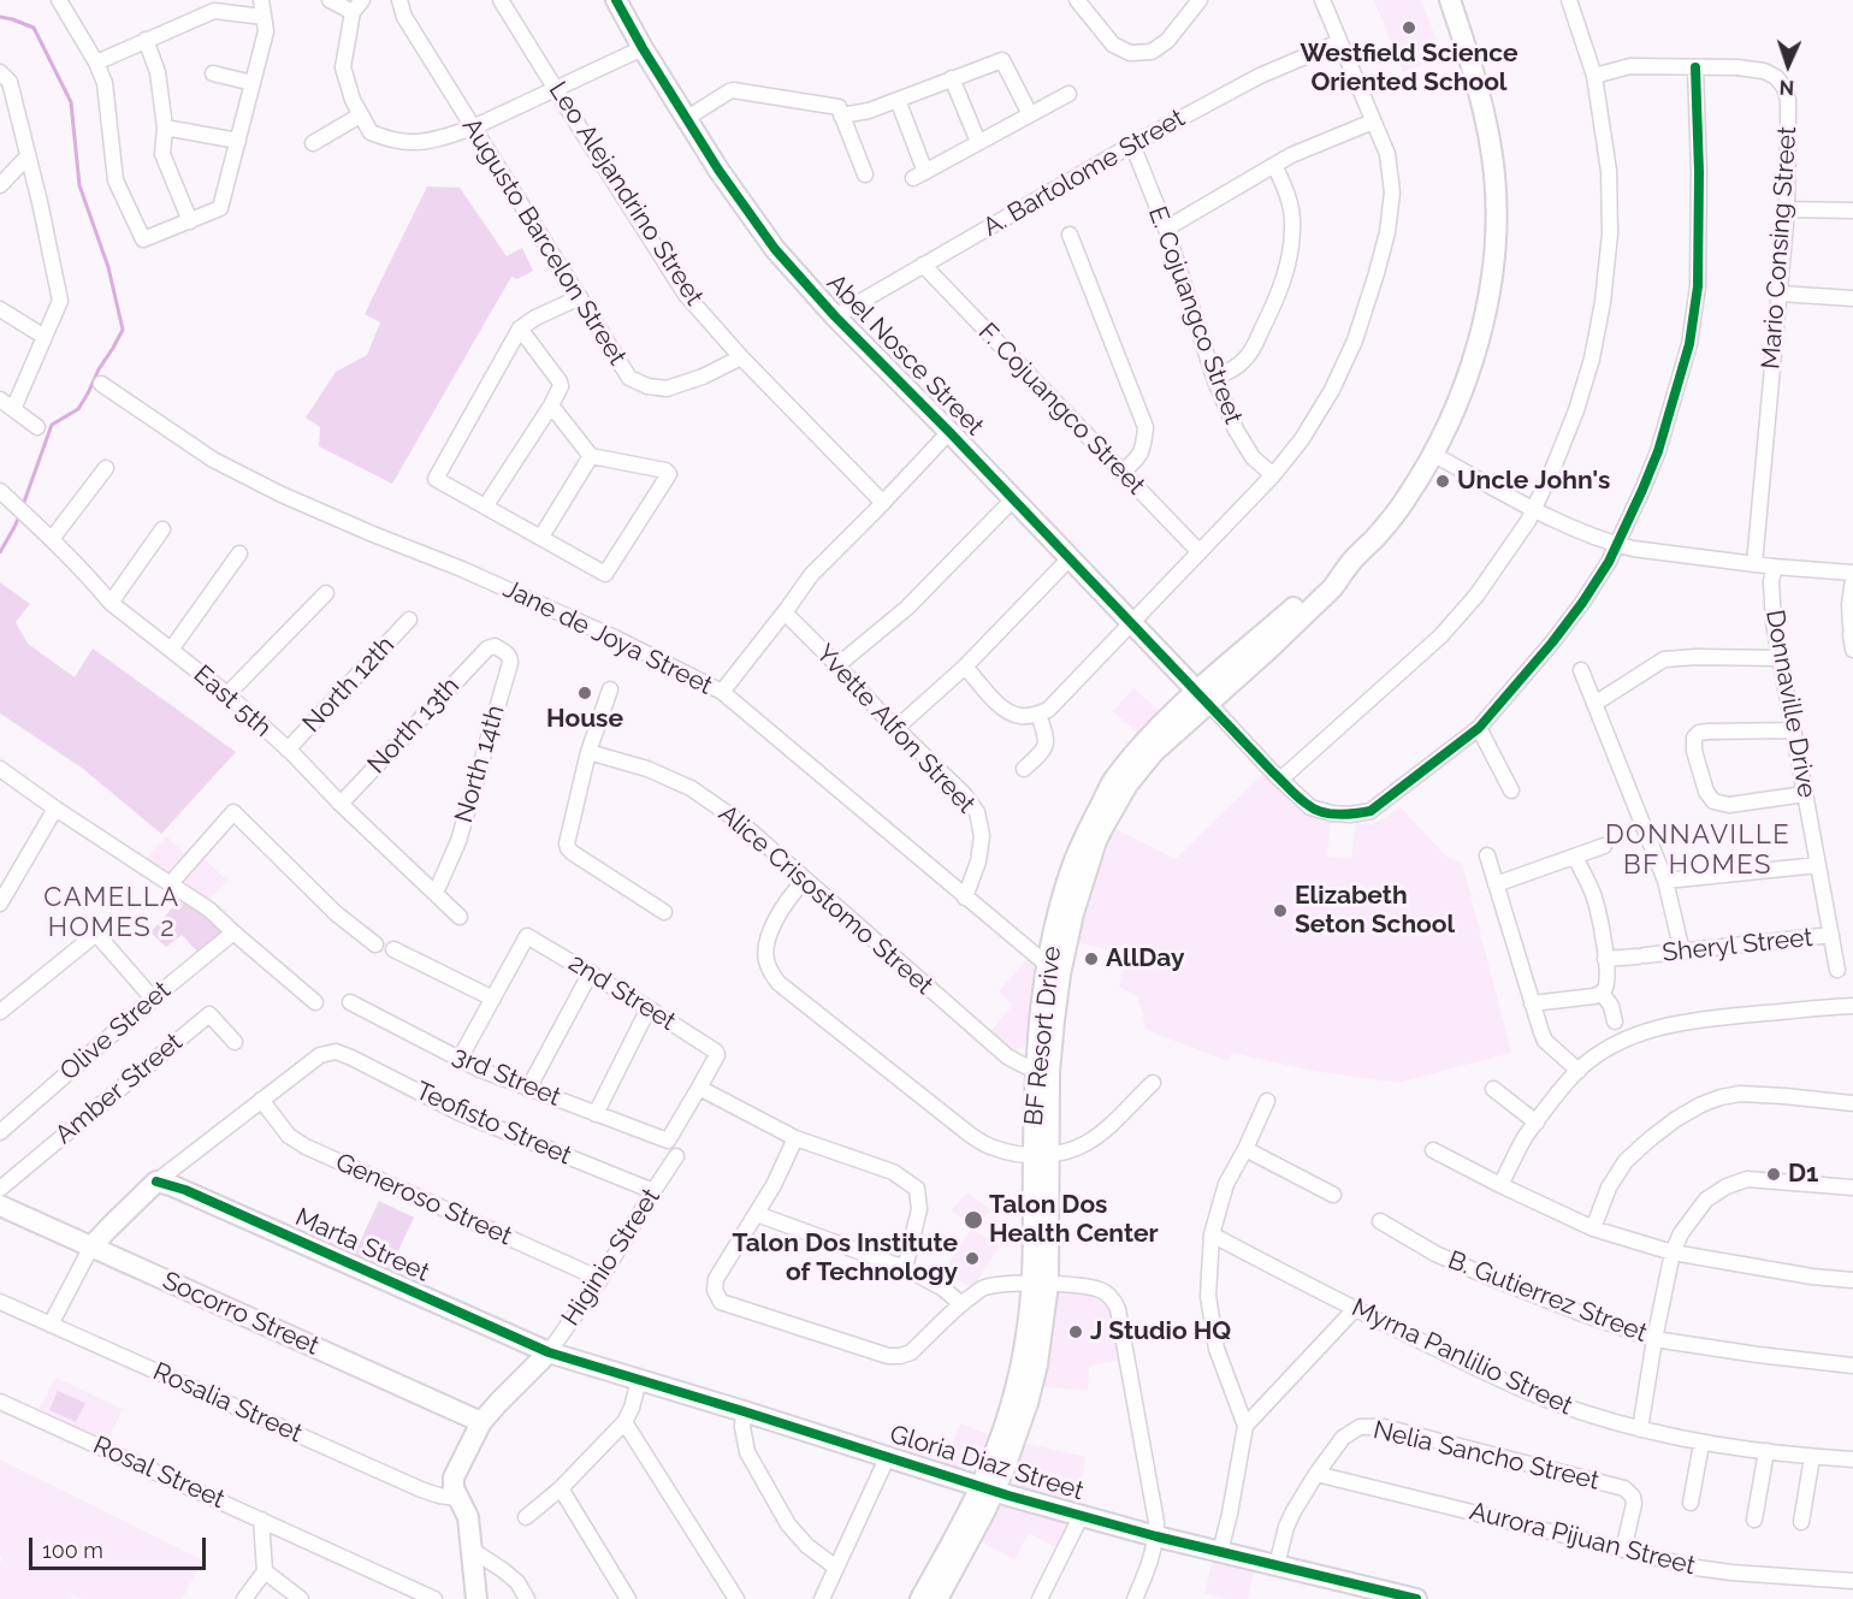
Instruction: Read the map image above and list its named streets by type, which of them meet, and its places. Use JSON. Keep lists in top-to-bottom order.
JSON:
{
  "streets": {
    "street": [
      "A. Bartolome Street",
      "Leo Alejandrino Street",
      "Augusto Barcelon Street",
      "Mario Consing Street",
      "E. Cojuangco Street",
      "Abel Nosce Street",
      "F. Cojuangco Street",
      "Jane de Joya Street",
      "North 12th",
      "East 5th",
      "Donnaville Drive",
      "North 13th",
      "Yvette Alfon Street",
      "North 14th",
      "Alice Crisostomo Street",
      "Sheryl Street",
      "2nd Street",
      "Olive Street",
      "BF Resort Drive",
      "3rd Street",
      "Amber Street",
      "Teofisto Street",
      "Generoso Street",
      "Marta Street",
      "Higinio Street",
      "B. Gutierrez Street",
      "Socorro Street",
      "Myrna Panlilio Street",
      "Rosalia Street",
      "Nelia Sancho Street",
      "Gloria Diaz Street",
      "Rosal Street",
      "Aurora Pijuan Street"
    ]
  },
  "crossings": [
    ["A. Bartolome Street", "E. Cojuangco Street"],
    ["A. Bartolome Street", "Abel Nosce Street"],
    ["A. Bartolome Street", "F. Cojuangco Street"],
    ["Leo Alejandrino Street", "Augusto Barcelon Street"],
    ["Abel Nosce Street", "BF Resort Drive"],
    ["Jane de Joya Street", "Yvette Alfon Street"],
    ["Jane de Joya Street", "BF Resort Drive"],
    ["North 12th", "East 5th"],
    ["East 5th", "North 13th"],
    ["East 5th", "North 14th"],
    ["Donnaville Drive", "Sheryl Street"],
    ["North 13th", "North 14th"],
    ["Alice Crisostomo Street", "BF Resort Drive"],
    ["2nd Street", "3rd Street"],
    ["BF Resort Drive", "Gloria Diaz Street"],
    ["Teofisto Street", "Generoso Street"],
    ["Teofisto Street", "Higinio Street"],
    ["Generoso Street", "Higinio Street"],
    ["Marta Street", "Higinio Street"],
    ["Marta Street", "Gloria Diaz Street"],
    ["Higinio Street", "Socorro Street"],
    ["Higinio Street", "Rosalia Street"],
    ["Higinio Street", "Gloria Diaz Street"],
    ["Nelia Sancho Street", "Gloria Diaz Street"],
    ["Nelia Sancho Street", "Aurora Pijuan Street"]
  ],
  "districts": ["DONNAVILLE BF HOMES", "CAMELLA HOMES 2"],
  "places": [
    "Westfield Science Oriented School",
    "Uncle John's",
    "House",
    "Elizabeth Seton School",
    "AllDay",
    "D1",
    "Talon Dos Health Center",
    "Talon Dos Institute of Technology",
    "J Studio HQ"
  ],
  "scale_bar": "100 m",
  "north": "bottom"
}
